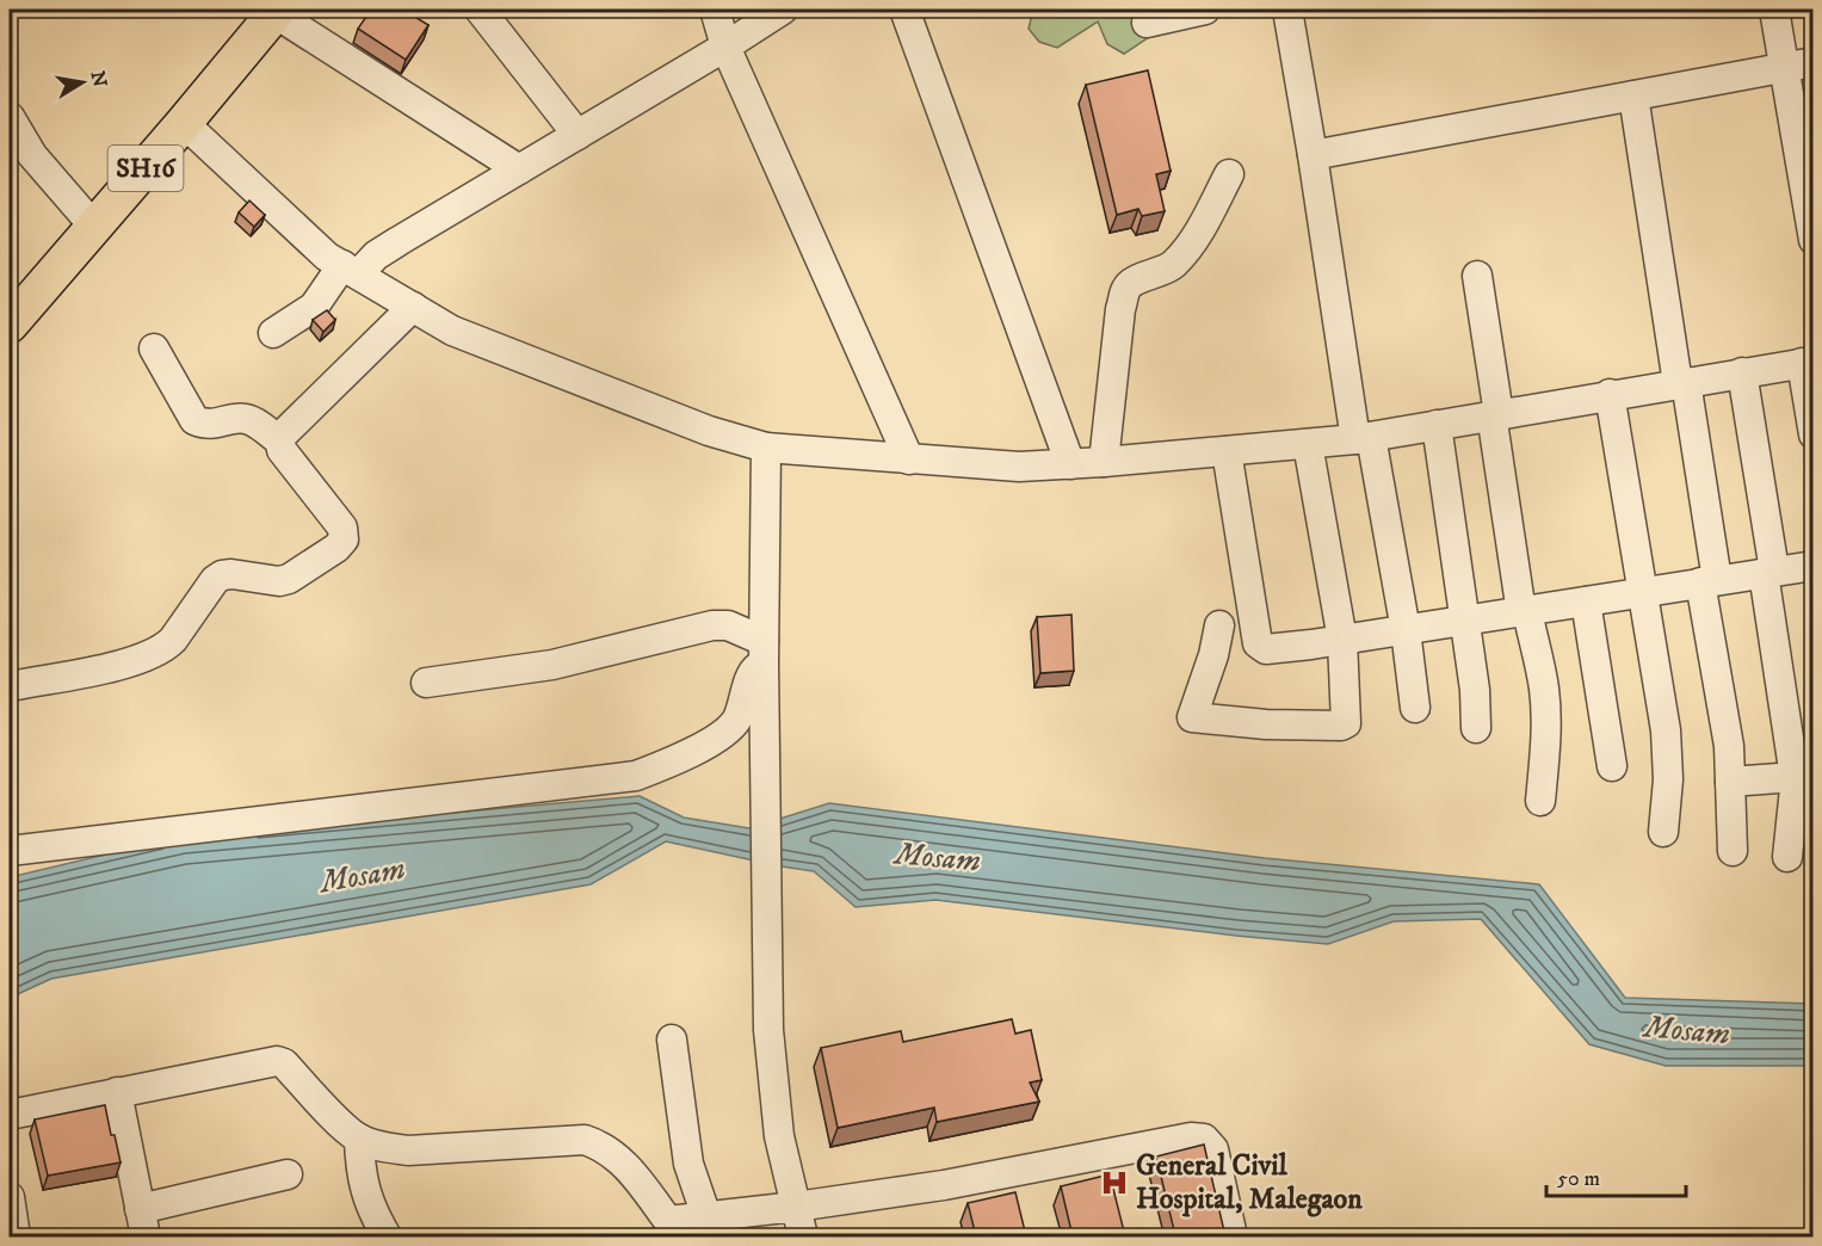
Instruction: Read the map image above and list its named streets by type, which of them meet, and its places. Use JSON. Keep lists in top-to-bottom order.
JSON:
{
  "streets": {
    "main road": ["SH16"]
  },
  "water": ["Mosam"],
  "places": {
    "hospital": ["General Civil Hospital, Malegaon"]
  },
  "scale_bar": "50 m",
  "north": "right"
}
